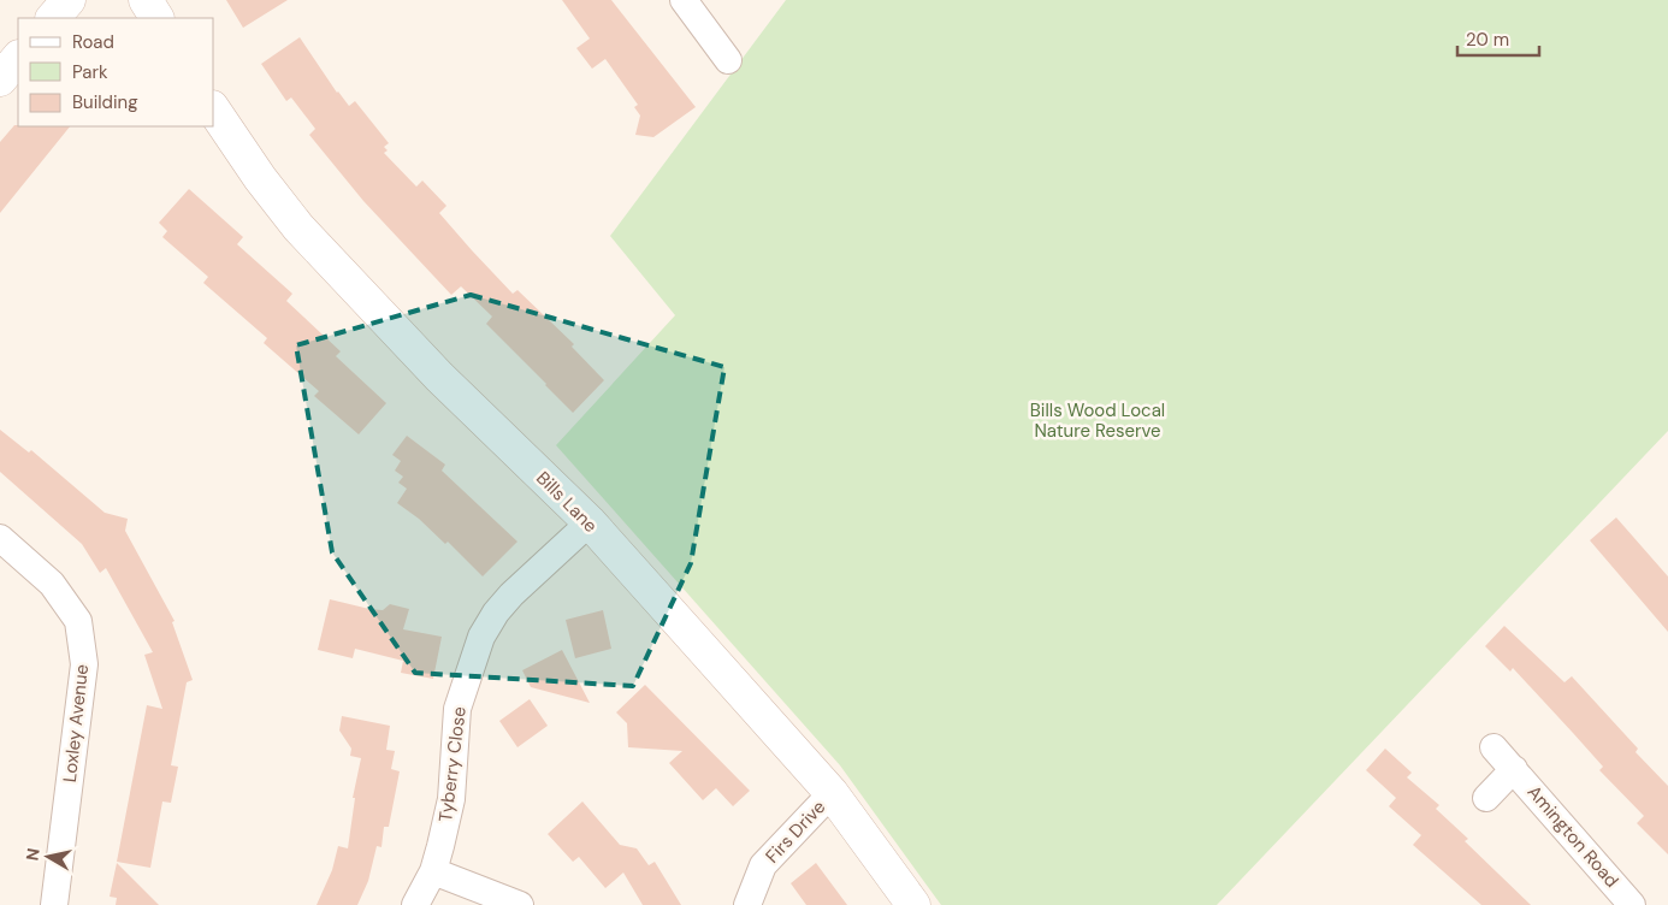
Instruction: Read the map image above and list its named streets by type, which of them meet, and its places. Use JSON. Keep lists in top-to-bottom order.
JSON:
{
  "streets": {
    "street": [
      "Bills Lane",
      "Loxley Avenue",
      "Tyberry Close",
      "Firs Drive",
      "Amington Road"
    ]
  },
  "crossings": [
    ["Bills Lane", "Tyberry Close"],
    ["Bills Lane", "Firs Drive"]
  ],
  "parks": ["Bills Wood Local Nature Reserve"],
  "legend": ["Road", "Park", "Building"],
  "scale_bar": "20 m",
  "north": "left"
}
